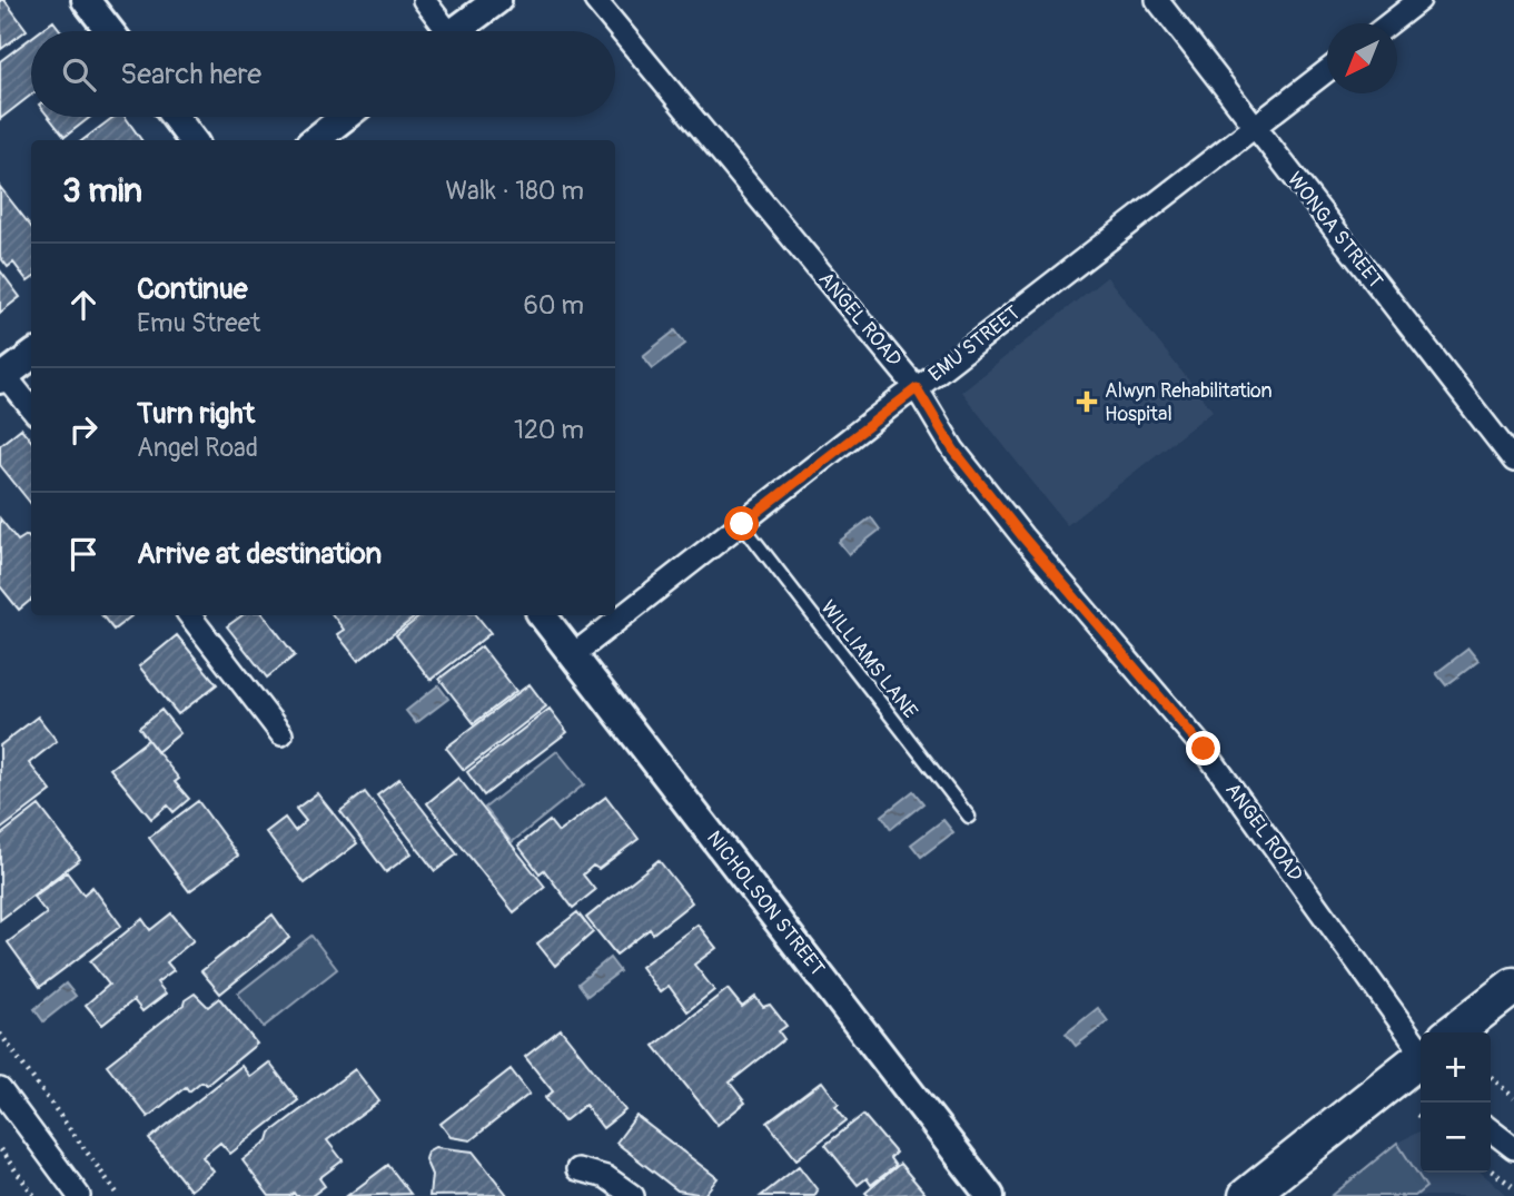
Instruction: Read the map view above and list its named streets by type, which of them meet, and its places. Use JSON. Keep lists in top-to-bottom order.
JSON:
{
  "streets": {
    "street": [
      "WONGA STREET",
      "ANGEL ROAD",
      "EMU STREET",
      "NICHOLSON STREET"
    ],
    "lane": ["WILLIAMS LANE"]
  },
  "crossings": [
    ["WONGA STREET", "EMU STREET"],
    ["ANGEL ROAD", "EMU STREET"],
    ["EMU STREET", "WILLIAMS LANE"],
    ["EMU STREET", "NICHOLSON STREET"]
  ],
  "places": {
    "health": ["Alwyn Rehabilitation Hospital"]
  },
  "north": "bottom left",
  "page": {
    "search": "Search here",
    "heading": ["3 min", "Walk · 180 m"],
    "list": [
      ["Continue", "Emu Street", "60 m"],
      ["Turn right", "Angel Road", "120 m"],
      "Arrive at destination"
    ],
    "map_buttons": ["+", "−"]
  }
}
